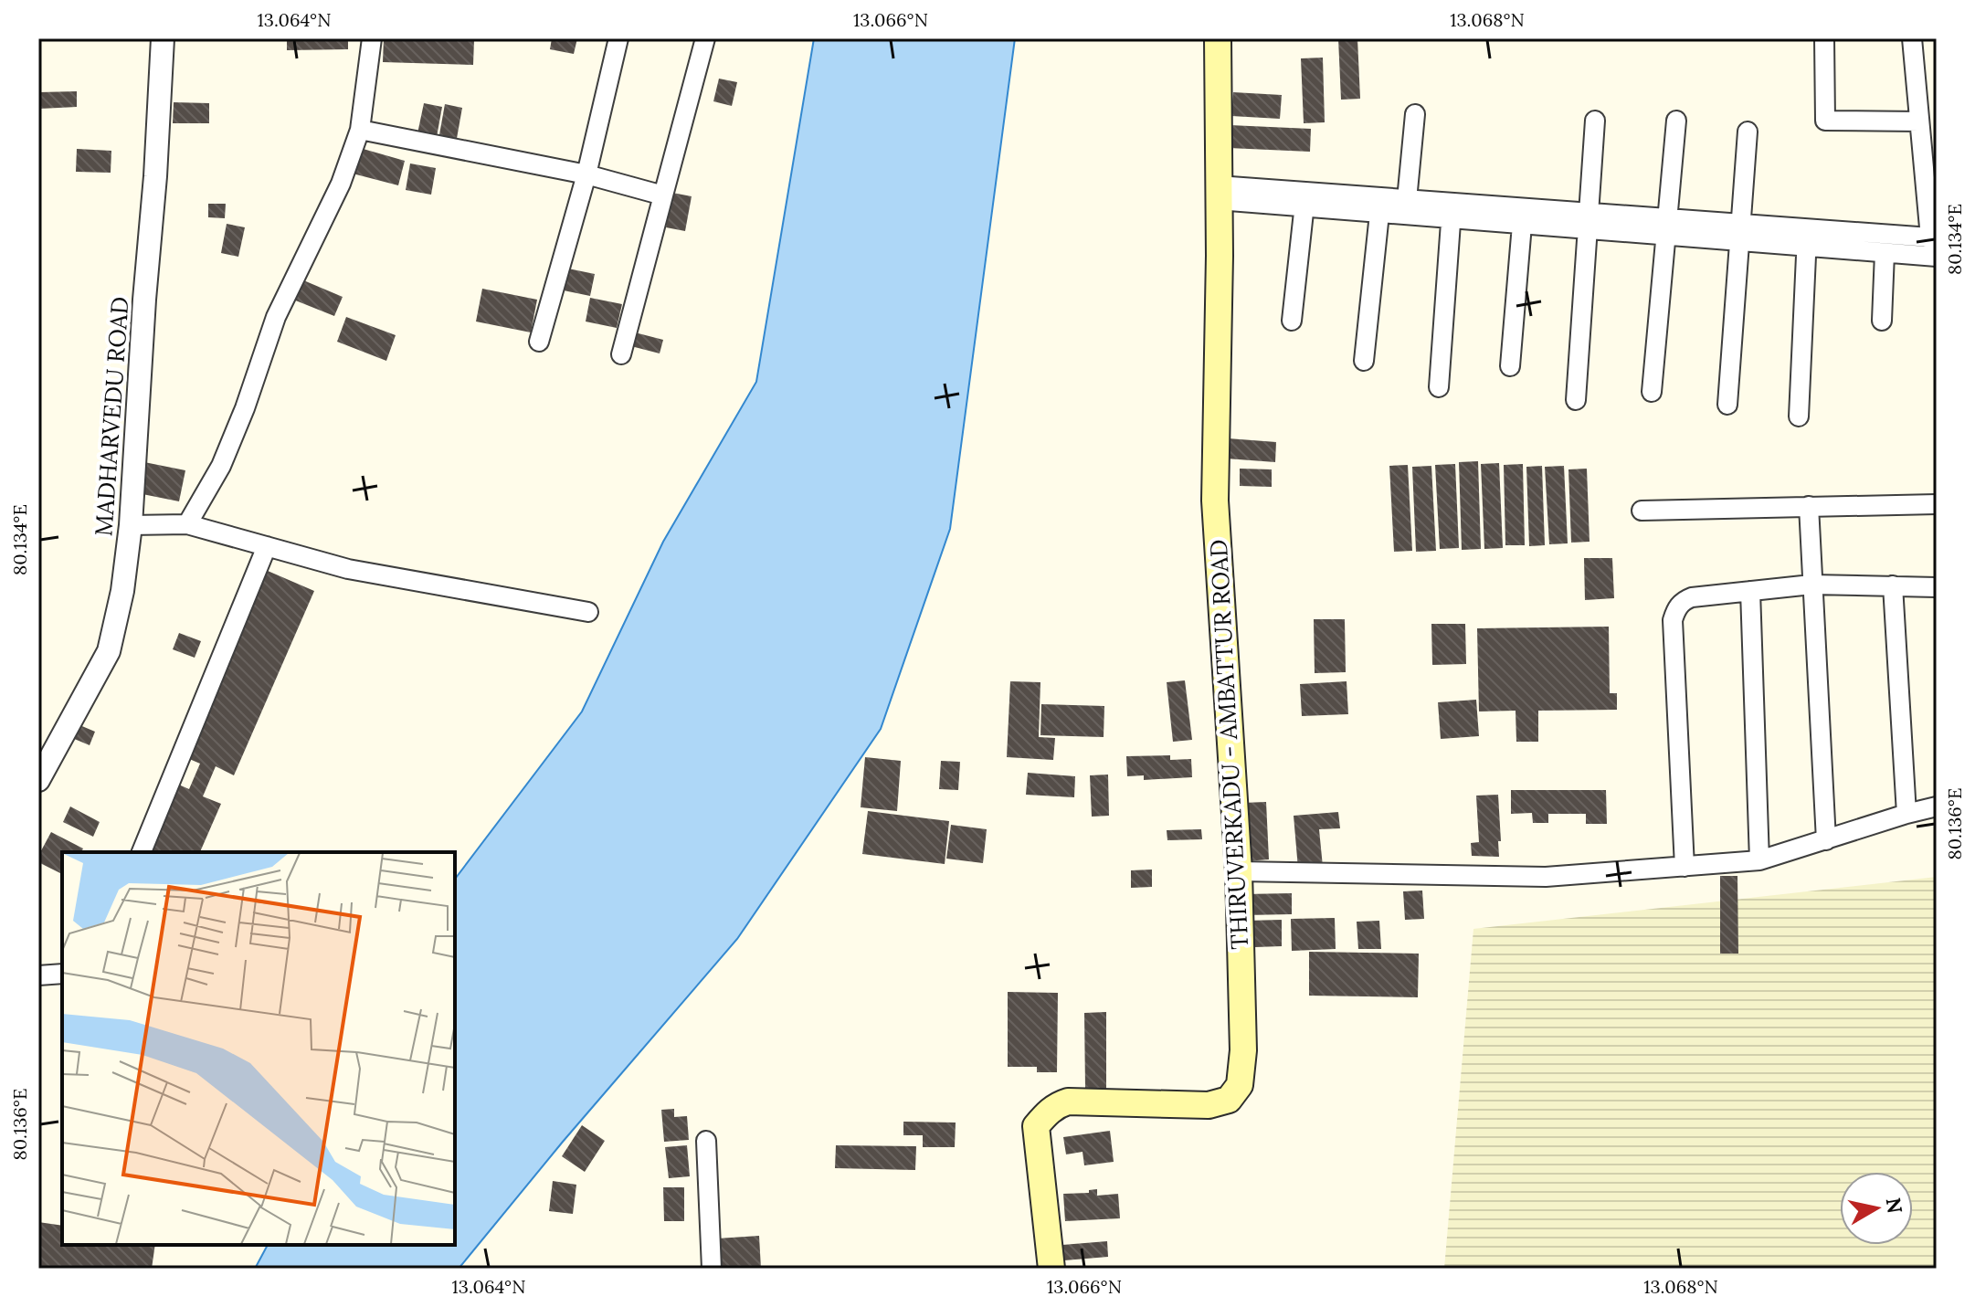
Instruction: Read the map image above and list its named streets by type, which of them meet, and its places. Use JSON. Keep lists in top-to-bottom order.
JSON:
{
  "streets": {
    "main road": ["THIRUVERKADU - AMBATTUR ROAD"],
    "street": ["MADHARVEDU ROAD"]
  },
  "north": "right",
  "coordinates": [
    "13.064°N",
    "13.066°N",
    "13.068°N",
    "80.134°E",
    "80.136°E"
  ]
}
